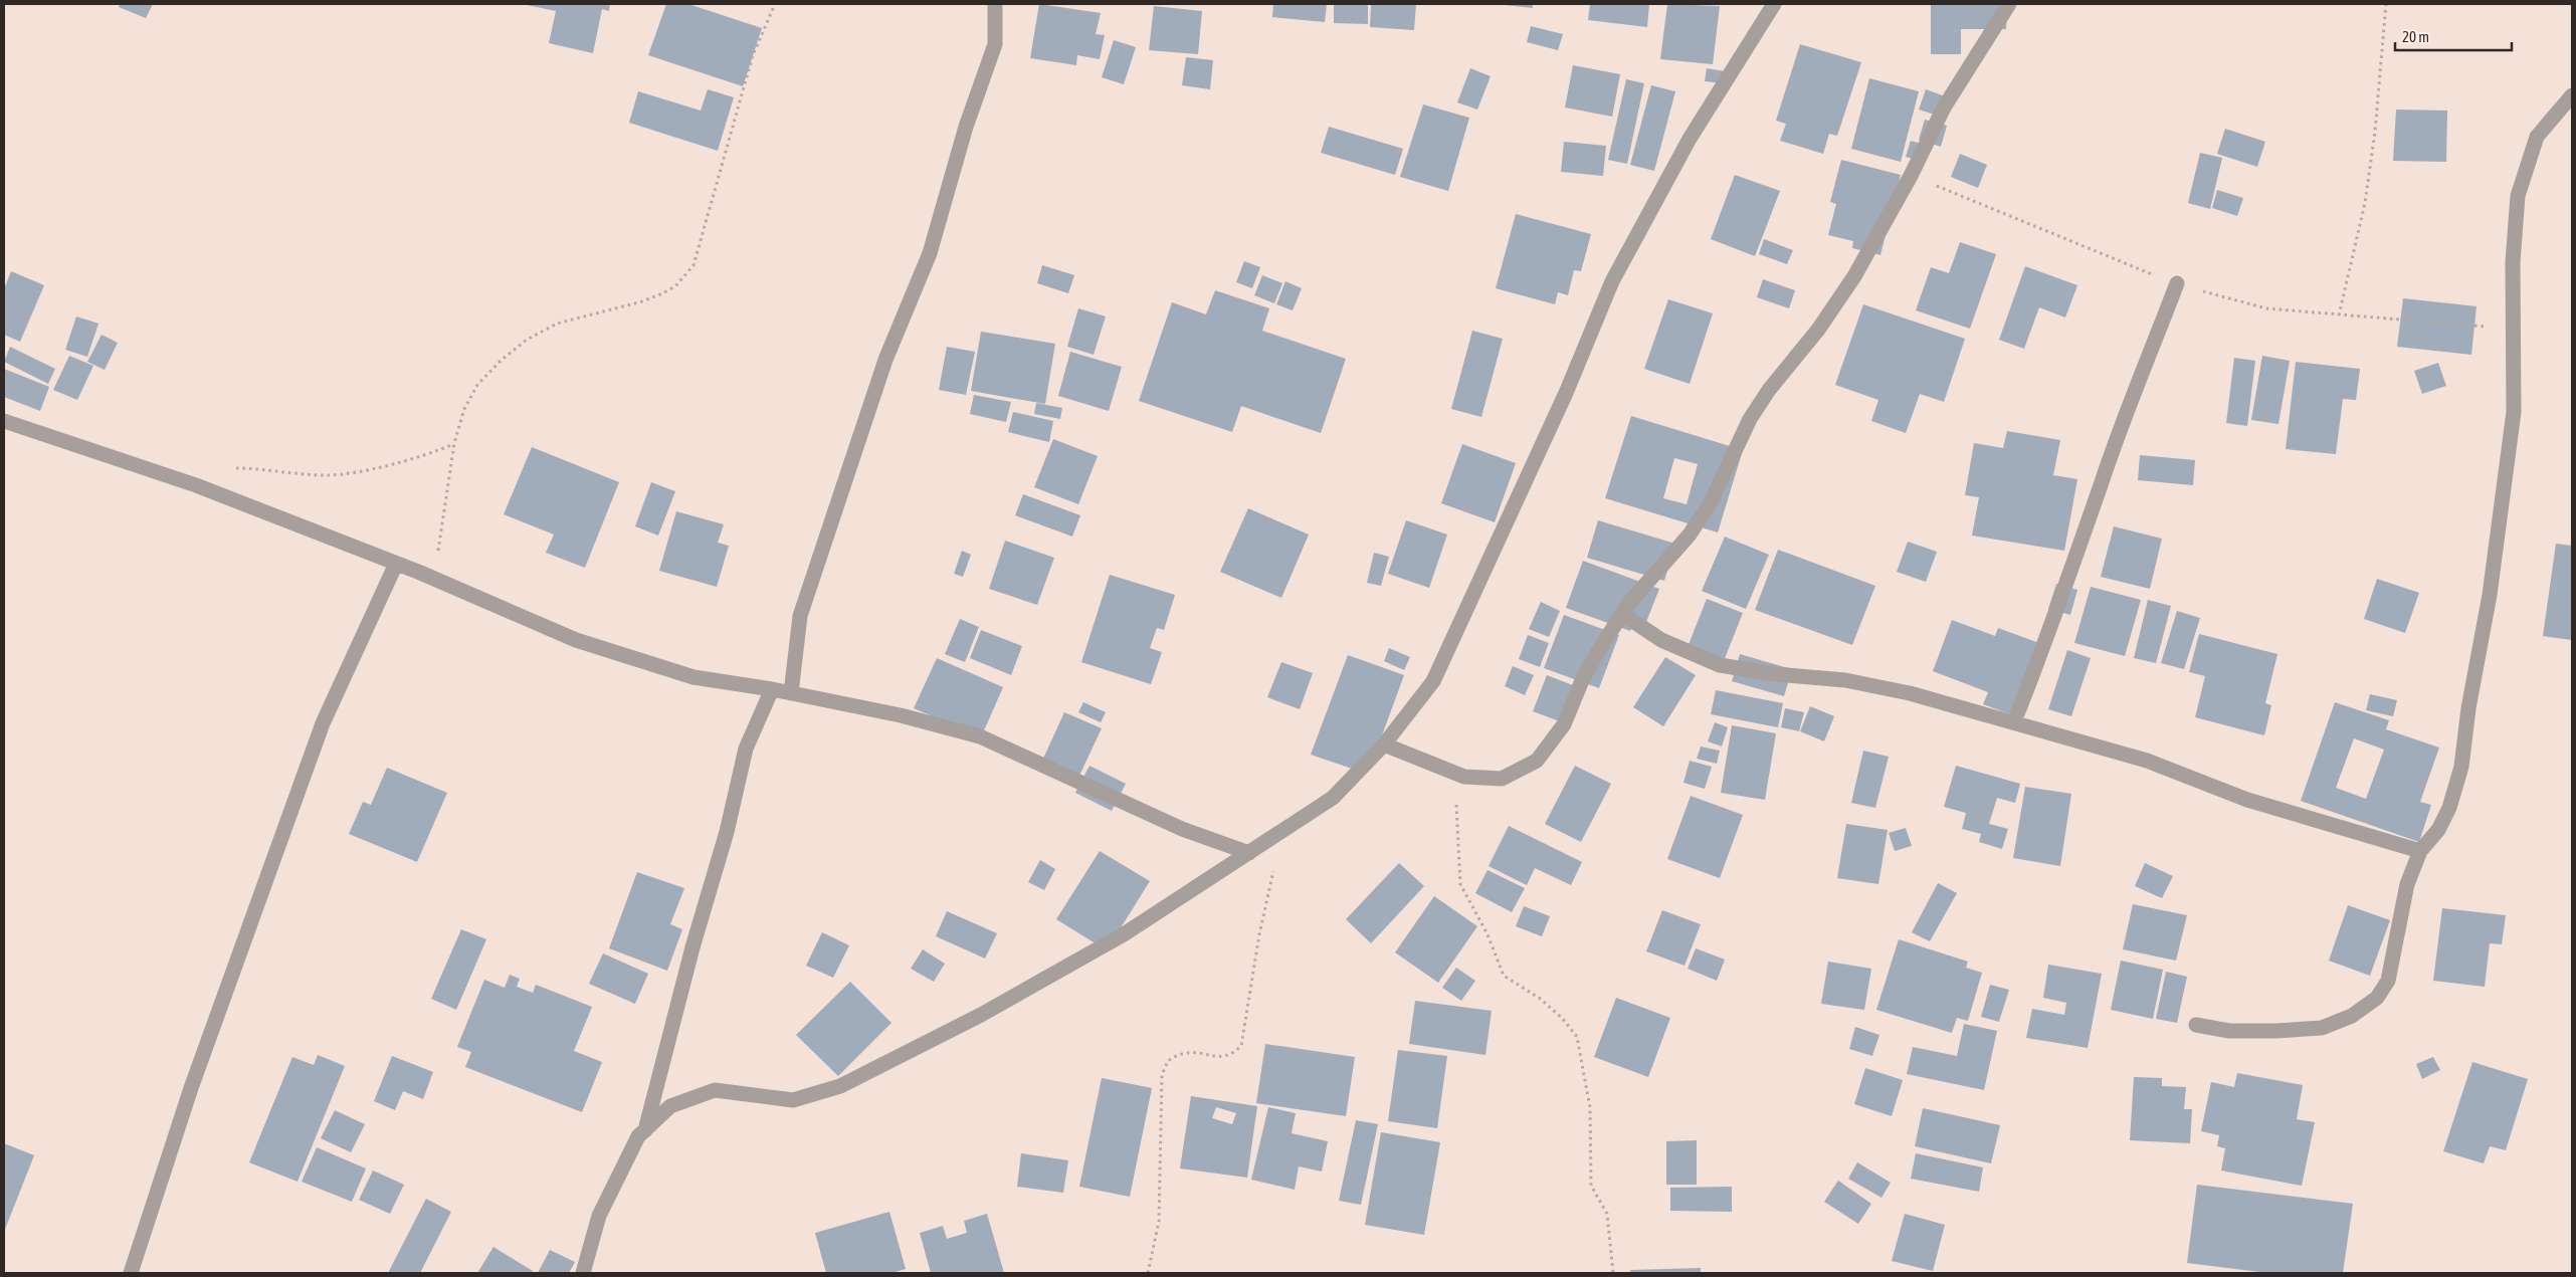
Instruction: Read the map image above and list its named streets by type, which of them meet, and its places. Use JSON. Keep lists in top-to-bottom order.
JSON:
{
  "scale_bar": "20 m"
}
